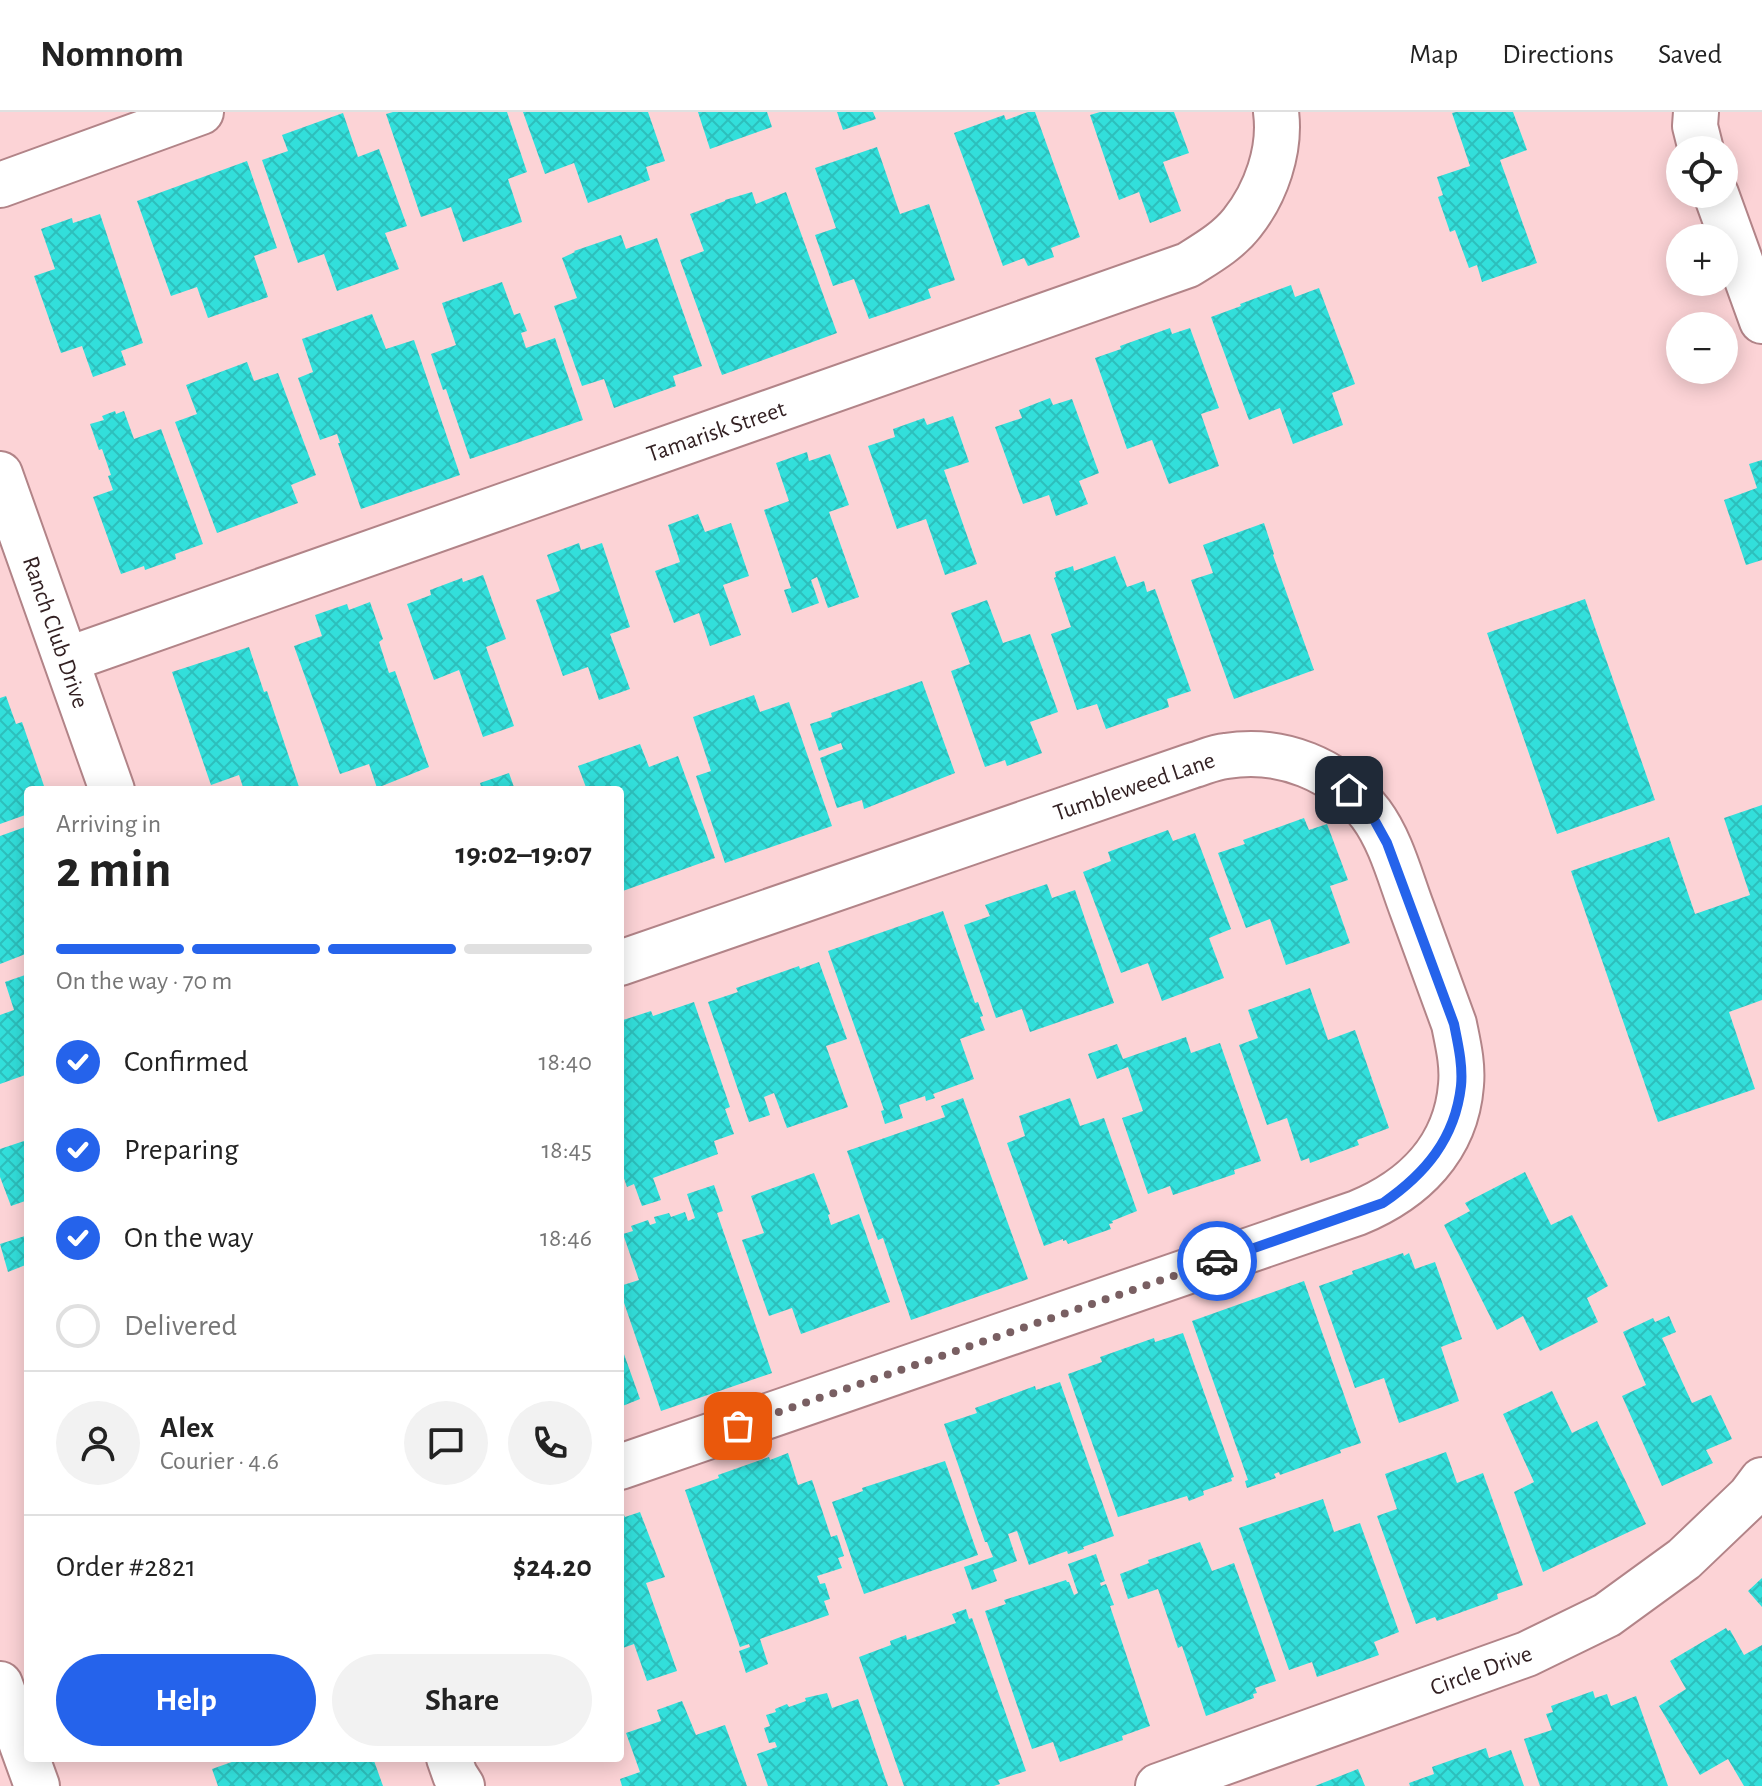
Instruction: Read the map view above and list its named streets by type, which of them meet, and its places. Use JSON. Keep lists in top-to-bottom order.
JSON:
{
  "streets": {
    "street": [
      "Tamarisk Street",
      "Ranch Club Drive",
      "Tumbleweed Lane",
      "Circle Drive"
    ]
  },
  "crossings": [
    ["Tamarisk Street", "Ranch Club Drive"]
  ],
  "page": {
    "header": "Nomnom",
    "nav": ["Map", "Directions", "Saved"],
    "map_buttons": ["+", "−"],
    "heading": ["2 min", "Arriving in", "19:02–19:07"],
    "panel": [
      "Alex",
      "Courier · 4.6",
      "Order #2821",
      "$24.20"
    ],
    "bar": "On the way · 70 m",
    "list": [
      ["Confirmed", "18:40"],
      ["Preparing", "18:45"],
      ["On the way", "18:46"],
      "Delivered"
    ],
    "buttons": ["Help", "Share"]
  }
}
